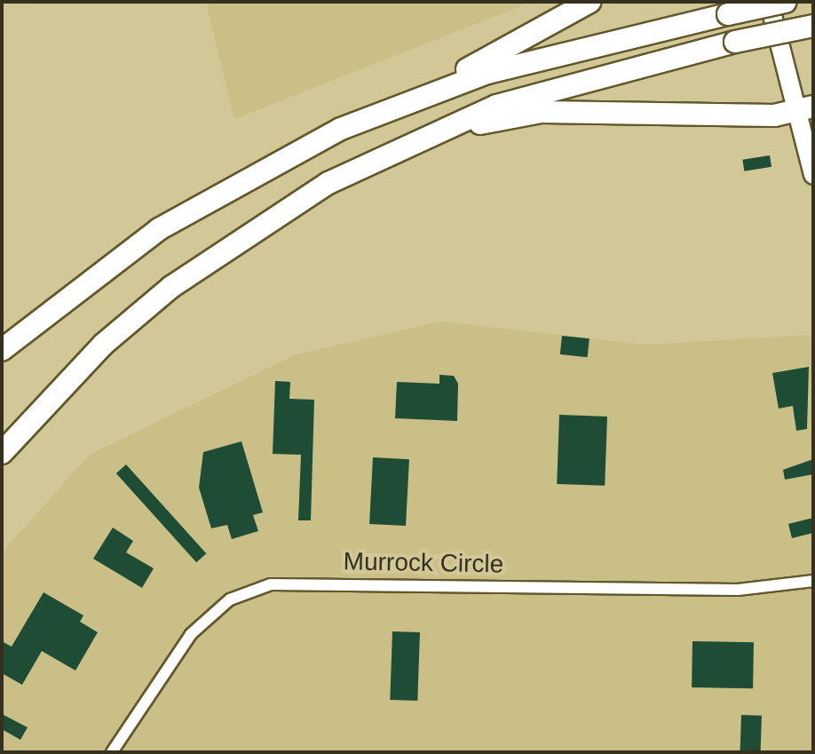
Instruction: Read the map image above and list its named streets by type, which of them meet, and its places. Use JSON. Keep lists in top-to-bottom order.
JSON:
{
  "streets": {
    "street": ["Murrock Circle"]
  }
}
